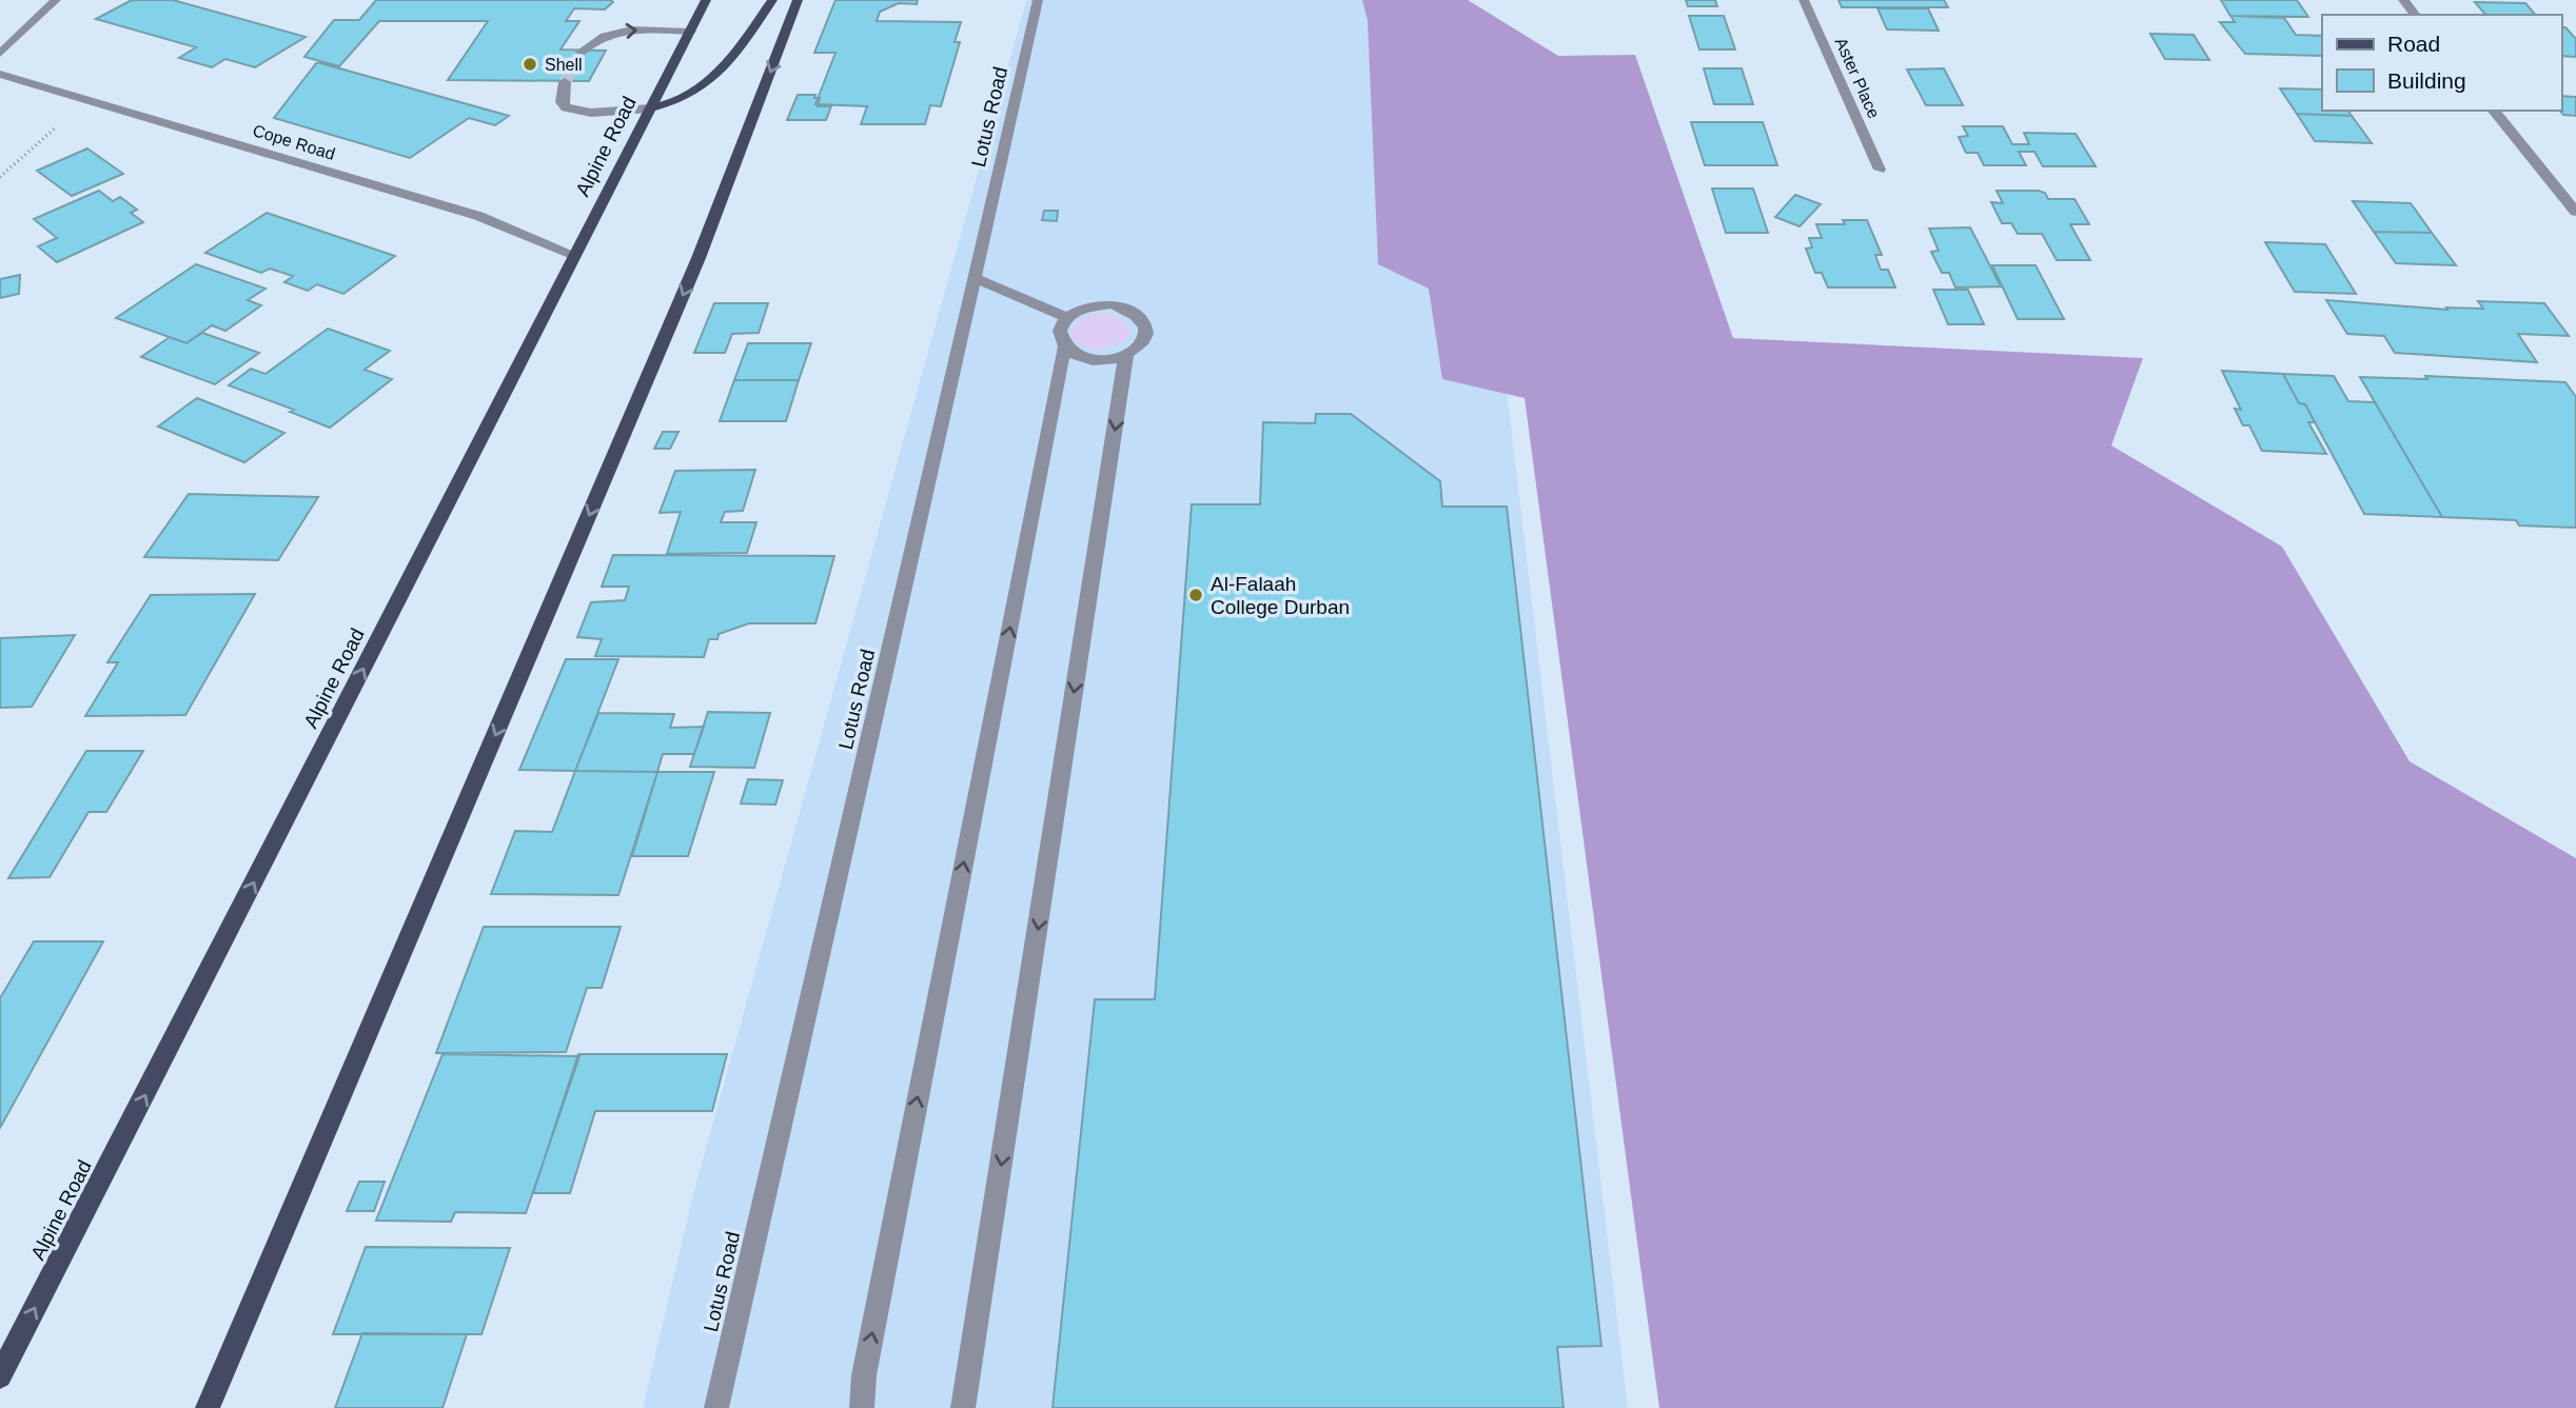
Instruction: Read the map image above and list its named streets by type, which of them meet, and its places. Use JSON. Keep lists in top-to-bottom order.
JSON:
{
  "streets": {
    "main road": ["Alpine Road"],
    "street": ["Aster Place", "Lotus Road", "Cope Road"]
  },
  "crossings": [
    ["Cope Road", "Alpine Road"]
  ],
  "places": ["Shell", "Al-Falaah College Durban"],
  "legend": ["Road", "Building"]
}
